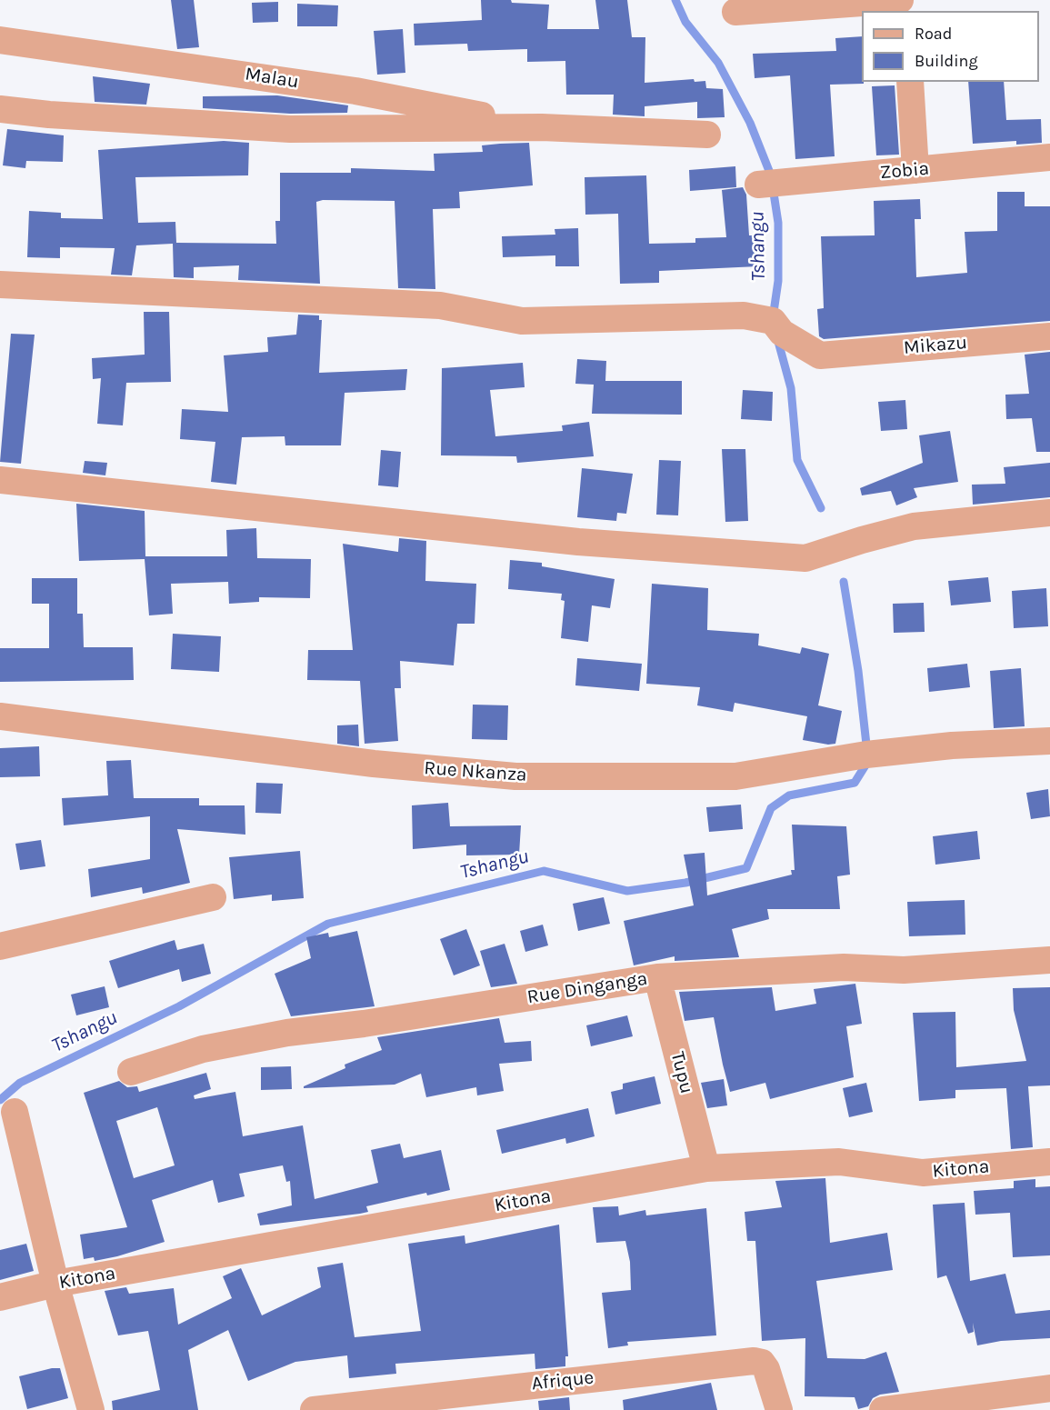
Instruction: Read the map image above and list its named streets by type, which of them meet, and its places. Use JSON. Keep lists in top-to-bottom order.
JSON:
{
  "streets": {
    "street": [
      "Malau",
      "Zobia",
      "Mikazu",
      "Rue Nkanza",
      "Rue Dinganga",
      "Tupu",
      "Kitona",
      "Afrique"
    ]
  },
  "crossings": [
    ["Rue Dinganga", "Tupu"],
    ["Tupu", "Kitona"]
  ],
  "water": ["Tshangu"],
  "legend": ["Road", "Building"]
}
